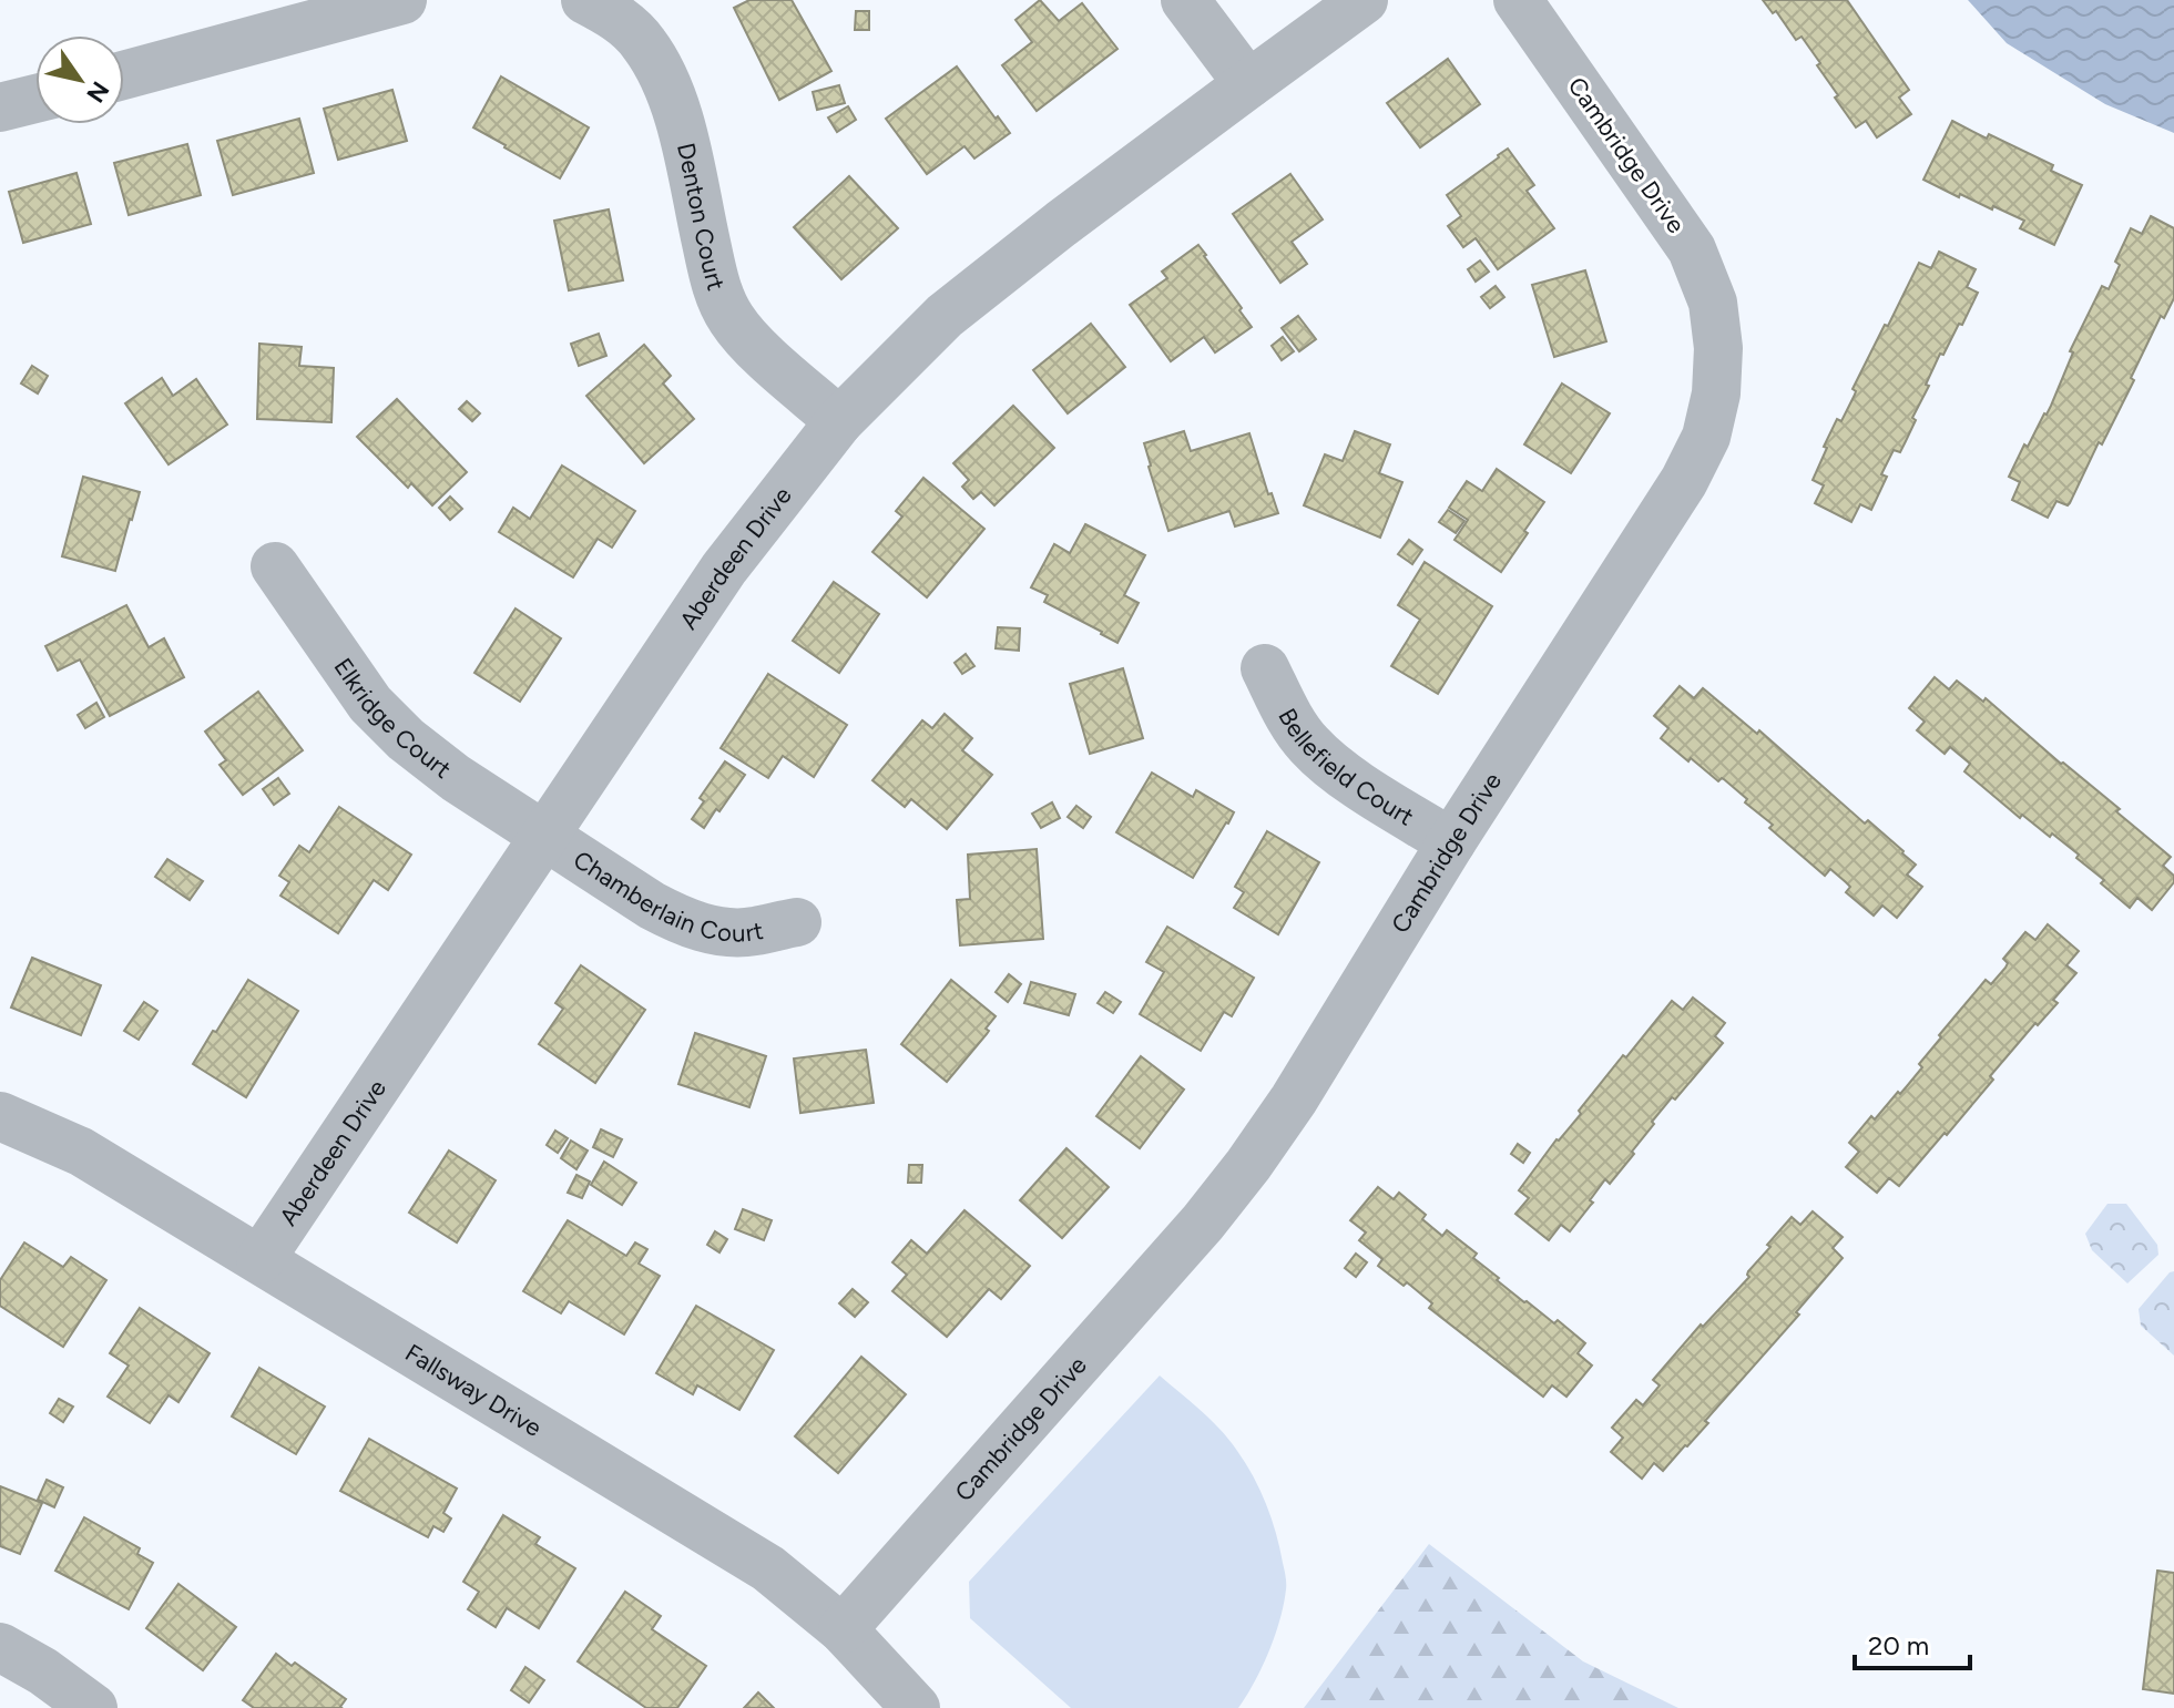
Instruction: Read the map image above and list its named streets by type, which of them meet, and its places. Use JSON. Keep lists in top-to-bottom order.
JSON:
{
  "streets": {
    "street": [
      "Cambridge Drive",
      "Denton Court",
      "Aberdeen Drive",
      "Elkridge Court",
      "Bellefield Court",
      "Chamberlain Court",
      "Fallsway Drive"
    ]
  },
  "crossings": [
    ["Cambridge Drive", "Bellefield Court"],
    ["Cambridge Drive", "Fallsway Drive"],
    ["Denton Court", "Aberdeen Drive"],
    ["Aberdeen Drive", "Elkridge Court"],
    ["Aberdeen Drive", "Chamberlain Court"],
    ["Aberdeen Drive", "Fallsway Drive"],
    ["Elkridge Court", "Chamberlain Court"]
  ],
  "scale_bar": "20 m",
  "north": "bottom right"
}
